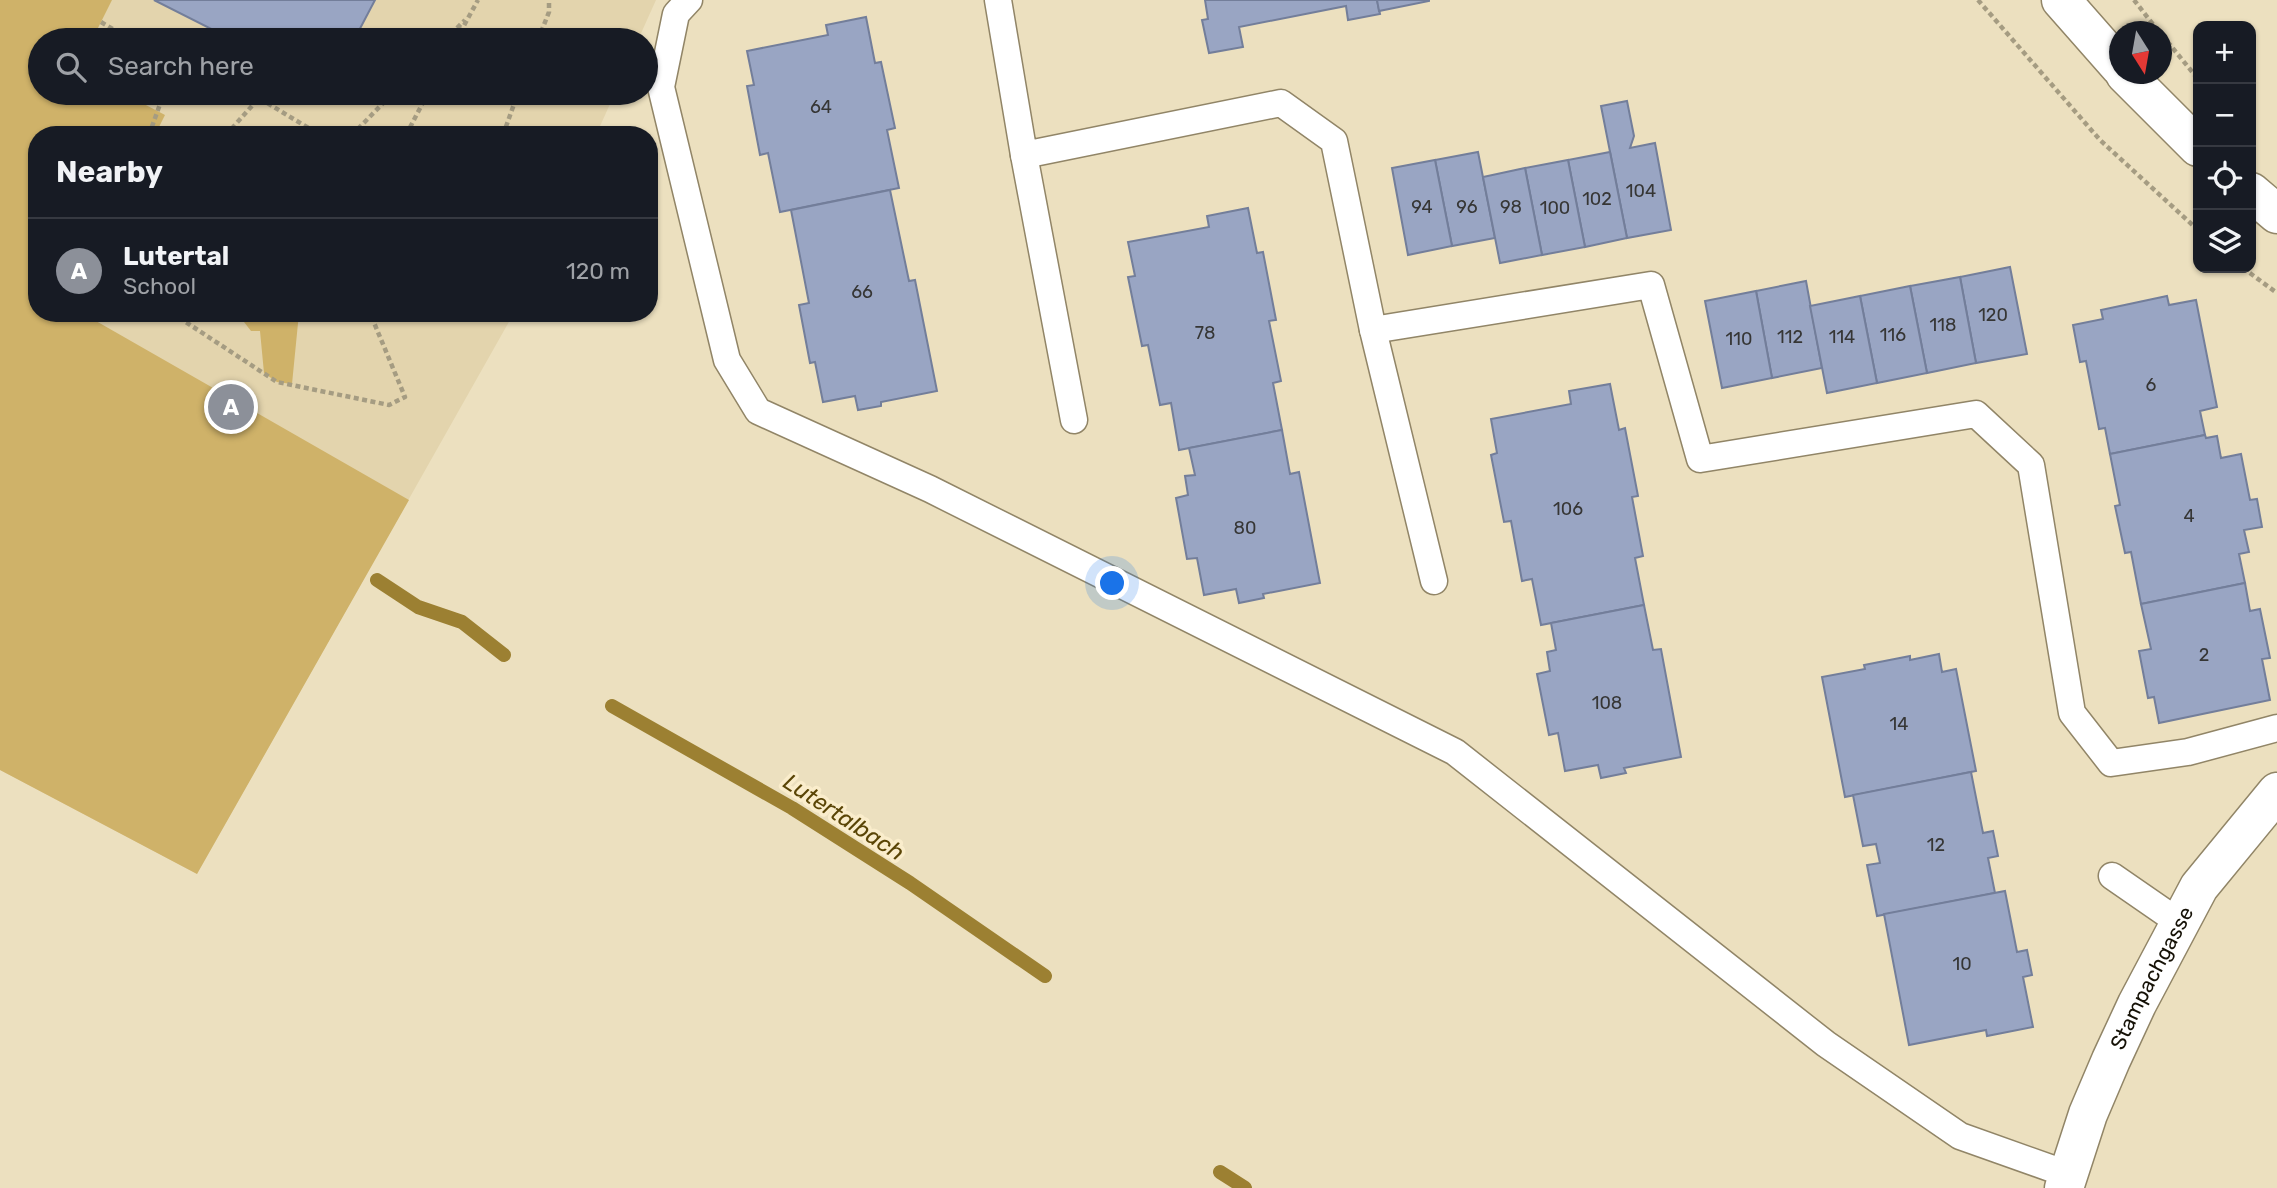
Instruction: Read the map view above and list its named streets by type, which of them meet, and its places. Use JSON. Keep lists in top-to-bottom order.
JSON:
{
  "streets": {
    "street": ["Stampachgasse"]
  },
  "water": ["Lutertalbach"],
  "house_numbers": [
    "64",
    "104",
    "102",
    "94",
    "96",
    "98",
    "100",
    "66",
    "120",
    "118",
    "78",
    "116",
    "112",
    "114",
    "110",
    "6",
    "106",
    "4",
    "80",
    "2",
    "108",
    "14",
    "12",
    "10"
  ],
  "north": "bottom",
  "page": {
    "map_buttons": ["+", "−"],
    "search": "Search here",
    "heading": "Nearby",
    "list": [
      {
        "mark": "A",
        "name": "Lutertal",
        "note": "School",
        "value": "120 m"
      }
    ],
    "pins": "A"
  }
}
